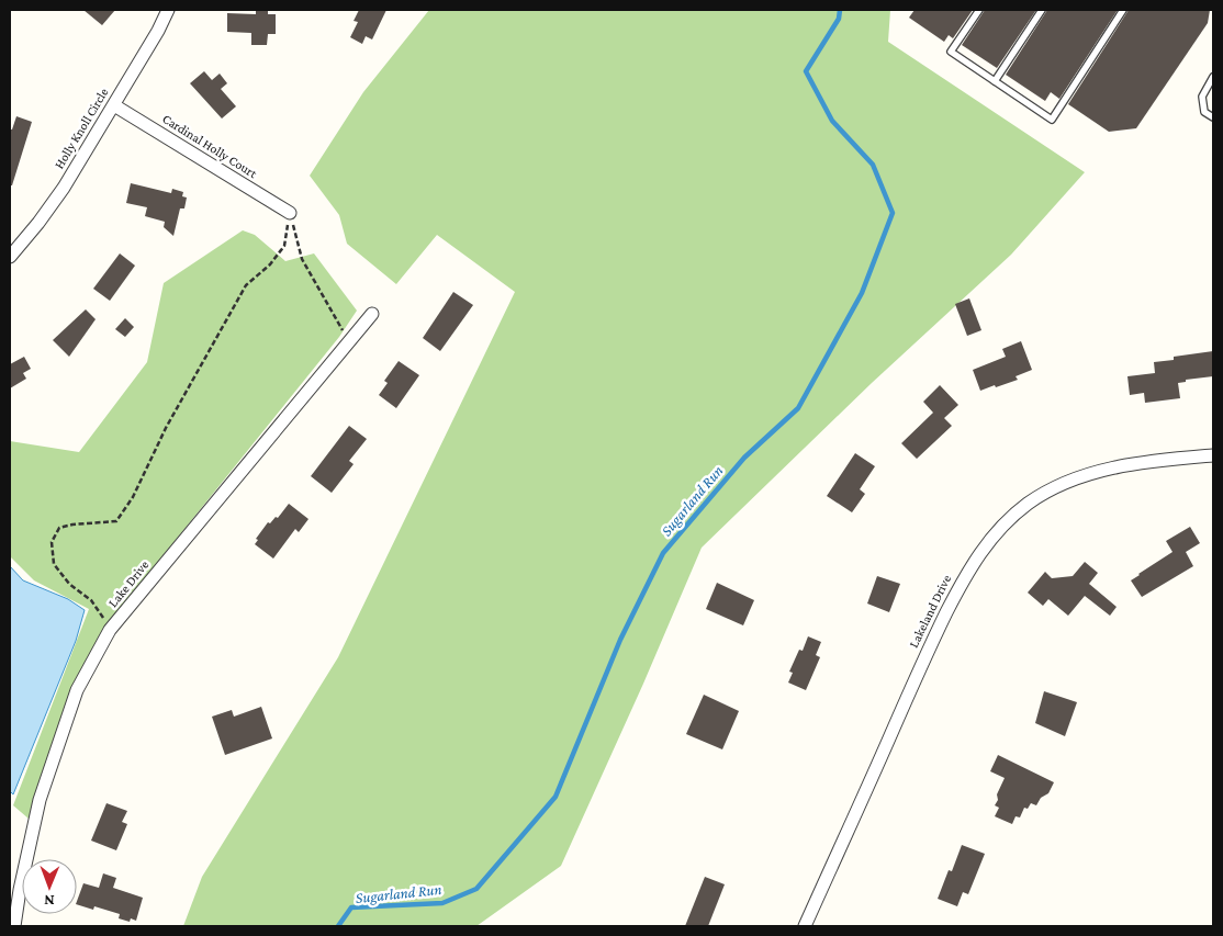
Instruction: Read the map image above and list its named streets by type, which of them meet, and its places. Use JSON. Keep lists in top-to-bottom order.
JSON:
{
  "streets": {
    "street": [
      "Holly Knoll Circle",
      "Cardinal Holly Court",
      "Lake Drive",
      "Lakeland Drive"
    ]
  },
  "crossings": [
    ["Holly Knoll Circle", "Cardinal Holly Court"]
  ],
  "water": ["Sugarland Run"],
  "north": "bottom"
}
